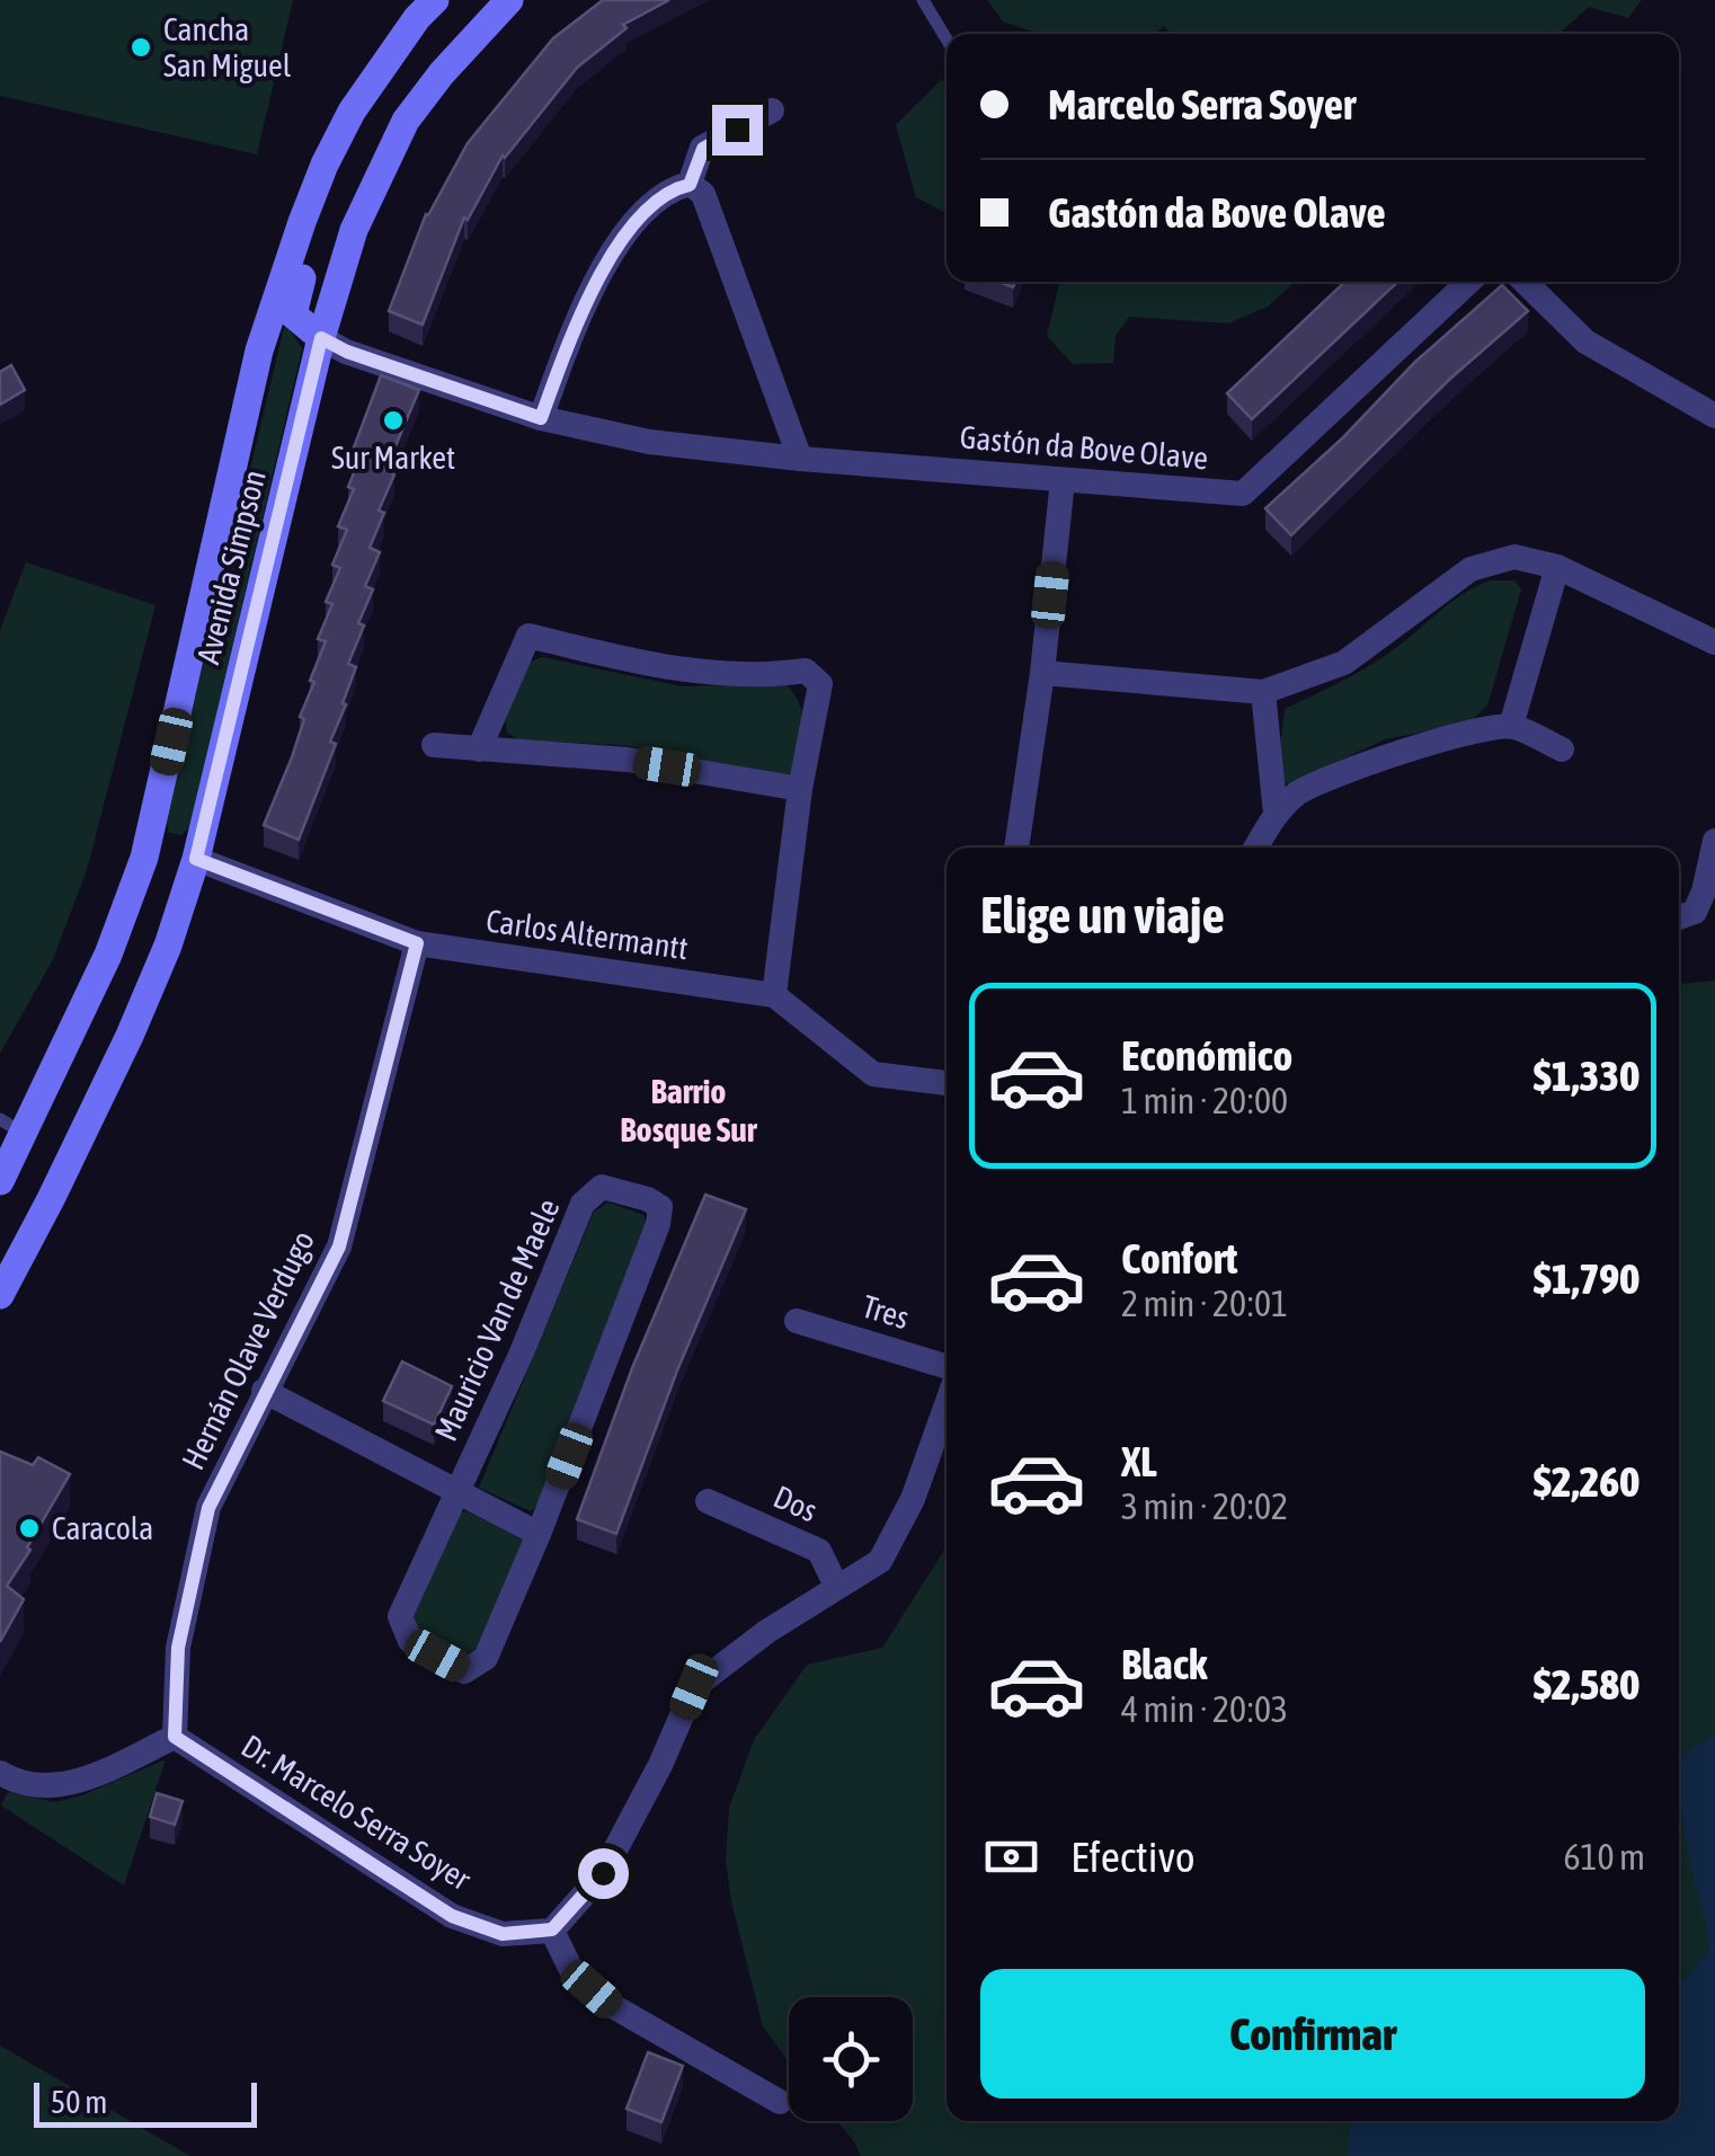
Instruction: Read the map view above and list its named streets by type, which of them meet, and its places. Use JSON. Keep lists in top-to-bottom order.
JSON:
{
  "streets": {
    "main road": ["Avenida Simpson"],
    "street": [
      "Gastón da Bove Olave",
      "Carlos Altermantt",
      "Tres",
      "Mauricio Van de Maele",
      "Hernán Olave Verdugo",
      "Dos",
      "Dr. Marcelo Serra Soyer"
    ]
  },
  "crossings": [
    ["Gastón da Bove Olave", "Avenida Simpson"],
    ["Avenida Simpson", "Carlos Altermantt"],
    ["Carlos Altermantt", "Hernán Olave Verdugo"],
    ["Mauricio Van de Maele", "Hernán Olave Verdugo"],
    ["Hernán Olave Verdugo", "Dr. Marcelo Serra Soyer"]
  ],
  "districts": ["Barrio Bosque Sur"],
  "places": ["Cancha San Miguel", "Sur Market", "Caracola"],
  "scale_bar": "50 m",
  "page": {
    "banner": ["Marcelo Serra Soyer", "Gastón da Bove Olave"],
    "heading": "Elige un viaje",
    "list": [
      {
        "name": "Económico",
        "note": "1 min · 20:00",
        "value": "$1,330"
      },
      {
        "name": "Confort",
        "note": "2 min · 20:01",
        "value": "$1,790"
      },
      {
        "name": "XL",
        "note": "3 min · 20:02",
        "value": "$2,260"
      },
      {
        "name": "Black",
        "note": "4 min · 20:03",
        "value": "$2,580"
      }
    ],
    "pay": ["Efectivo", "610 m"],
    "buttons": "Confirmar",
    "scale": "50 m"
  }
}
